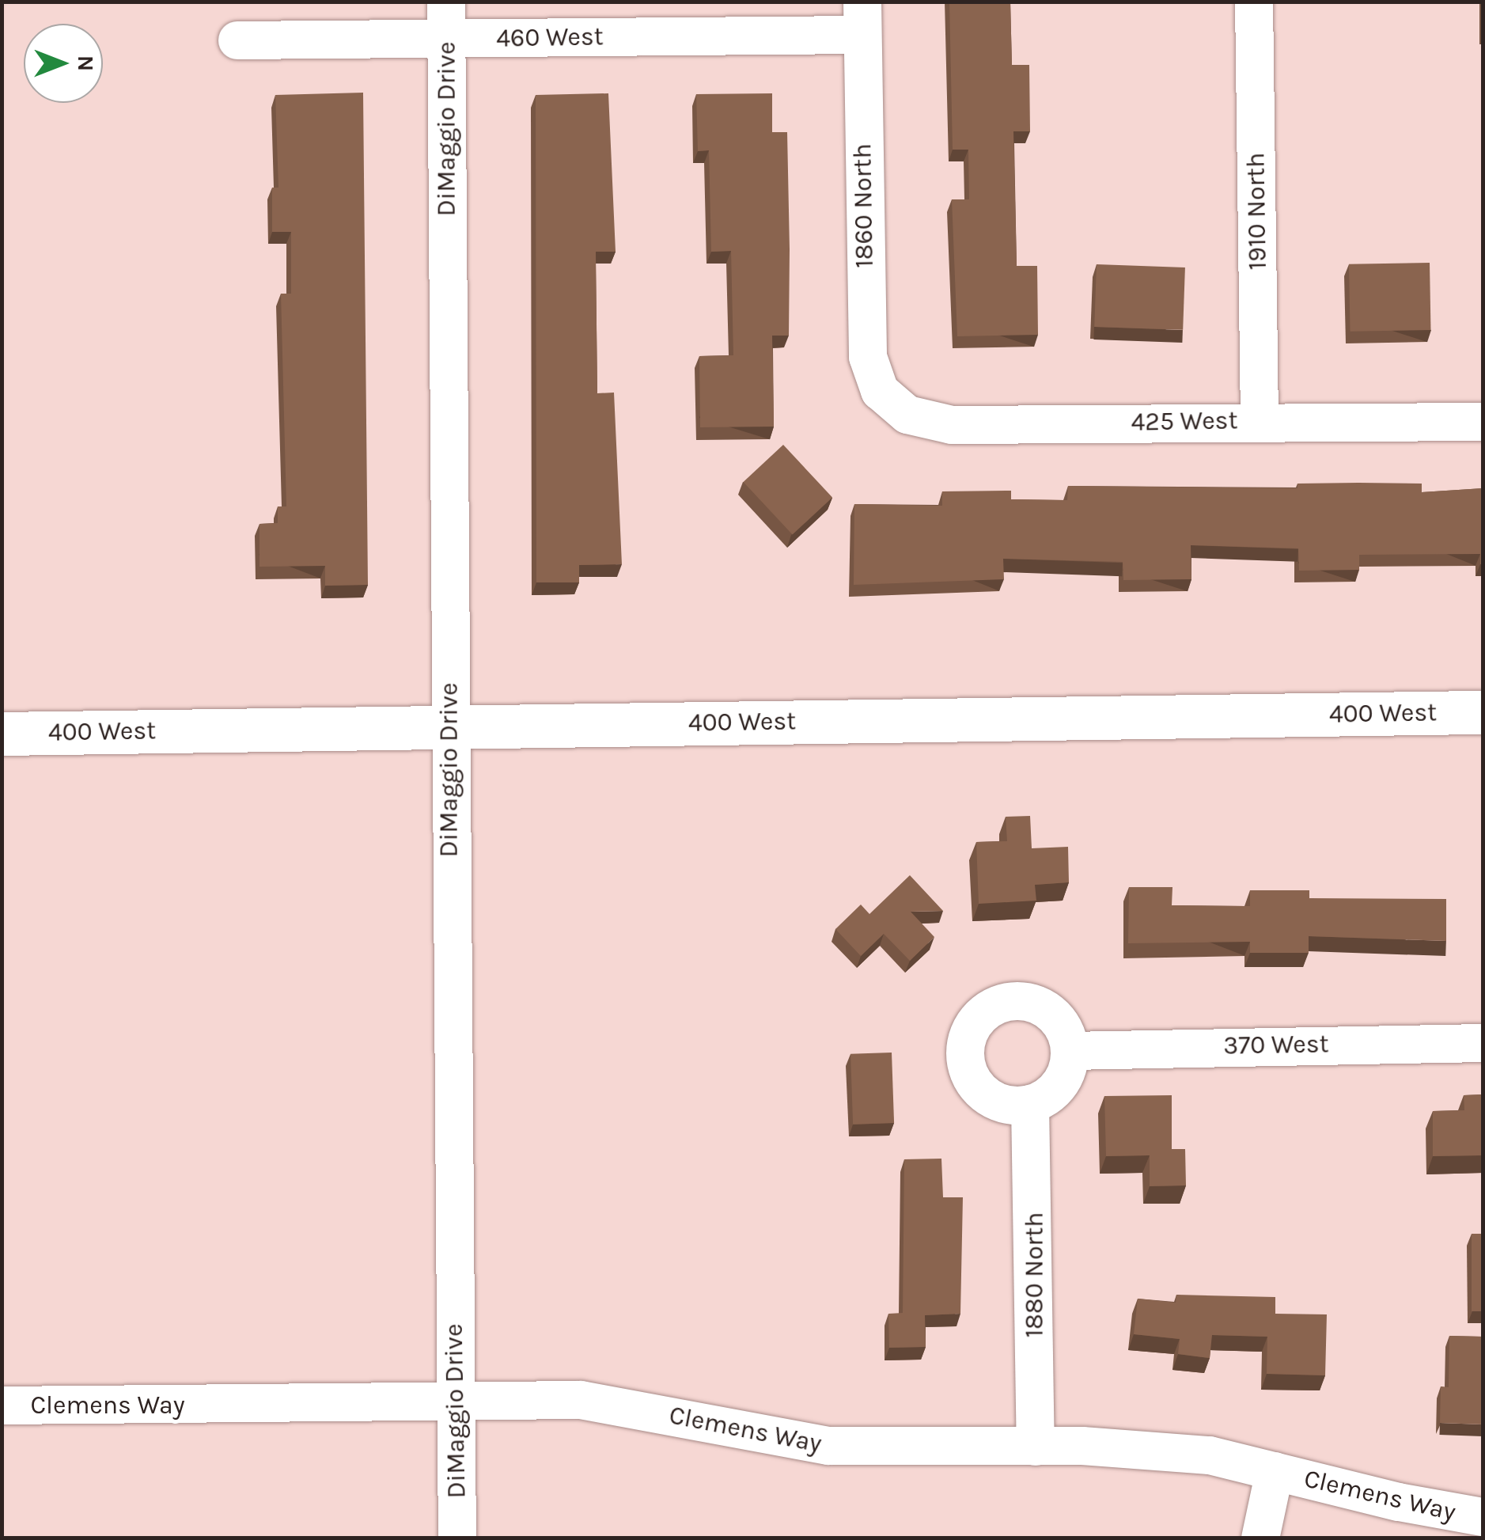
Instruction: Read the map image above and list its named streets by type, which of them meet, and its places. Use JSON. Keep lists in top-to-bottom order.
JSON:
{
  "streets": {
    "street": [
      "460 West",
      "DiMaggio Drive",
      "1860 North",
      "1910 North",
      "425 West",
      "400 West",
      "370 West",
      "1880 North",
      "Clemens Way"
    ]
  },
  "crossings": [
    ["460 West", "DiMaggio Drive"],
    ["460 West", "1860 North"],
    ["DiMaggio Drive", "400 West"],
    ["DiMaggio Drive", "Clemens Way"],
    ["1860 North", "425 West"],
    ["1910 North", "425 West"],
    ["370 West", "1880 North"],
    ["1880 North", "Clemens Way"]
  ],
  "north": "right"
}
